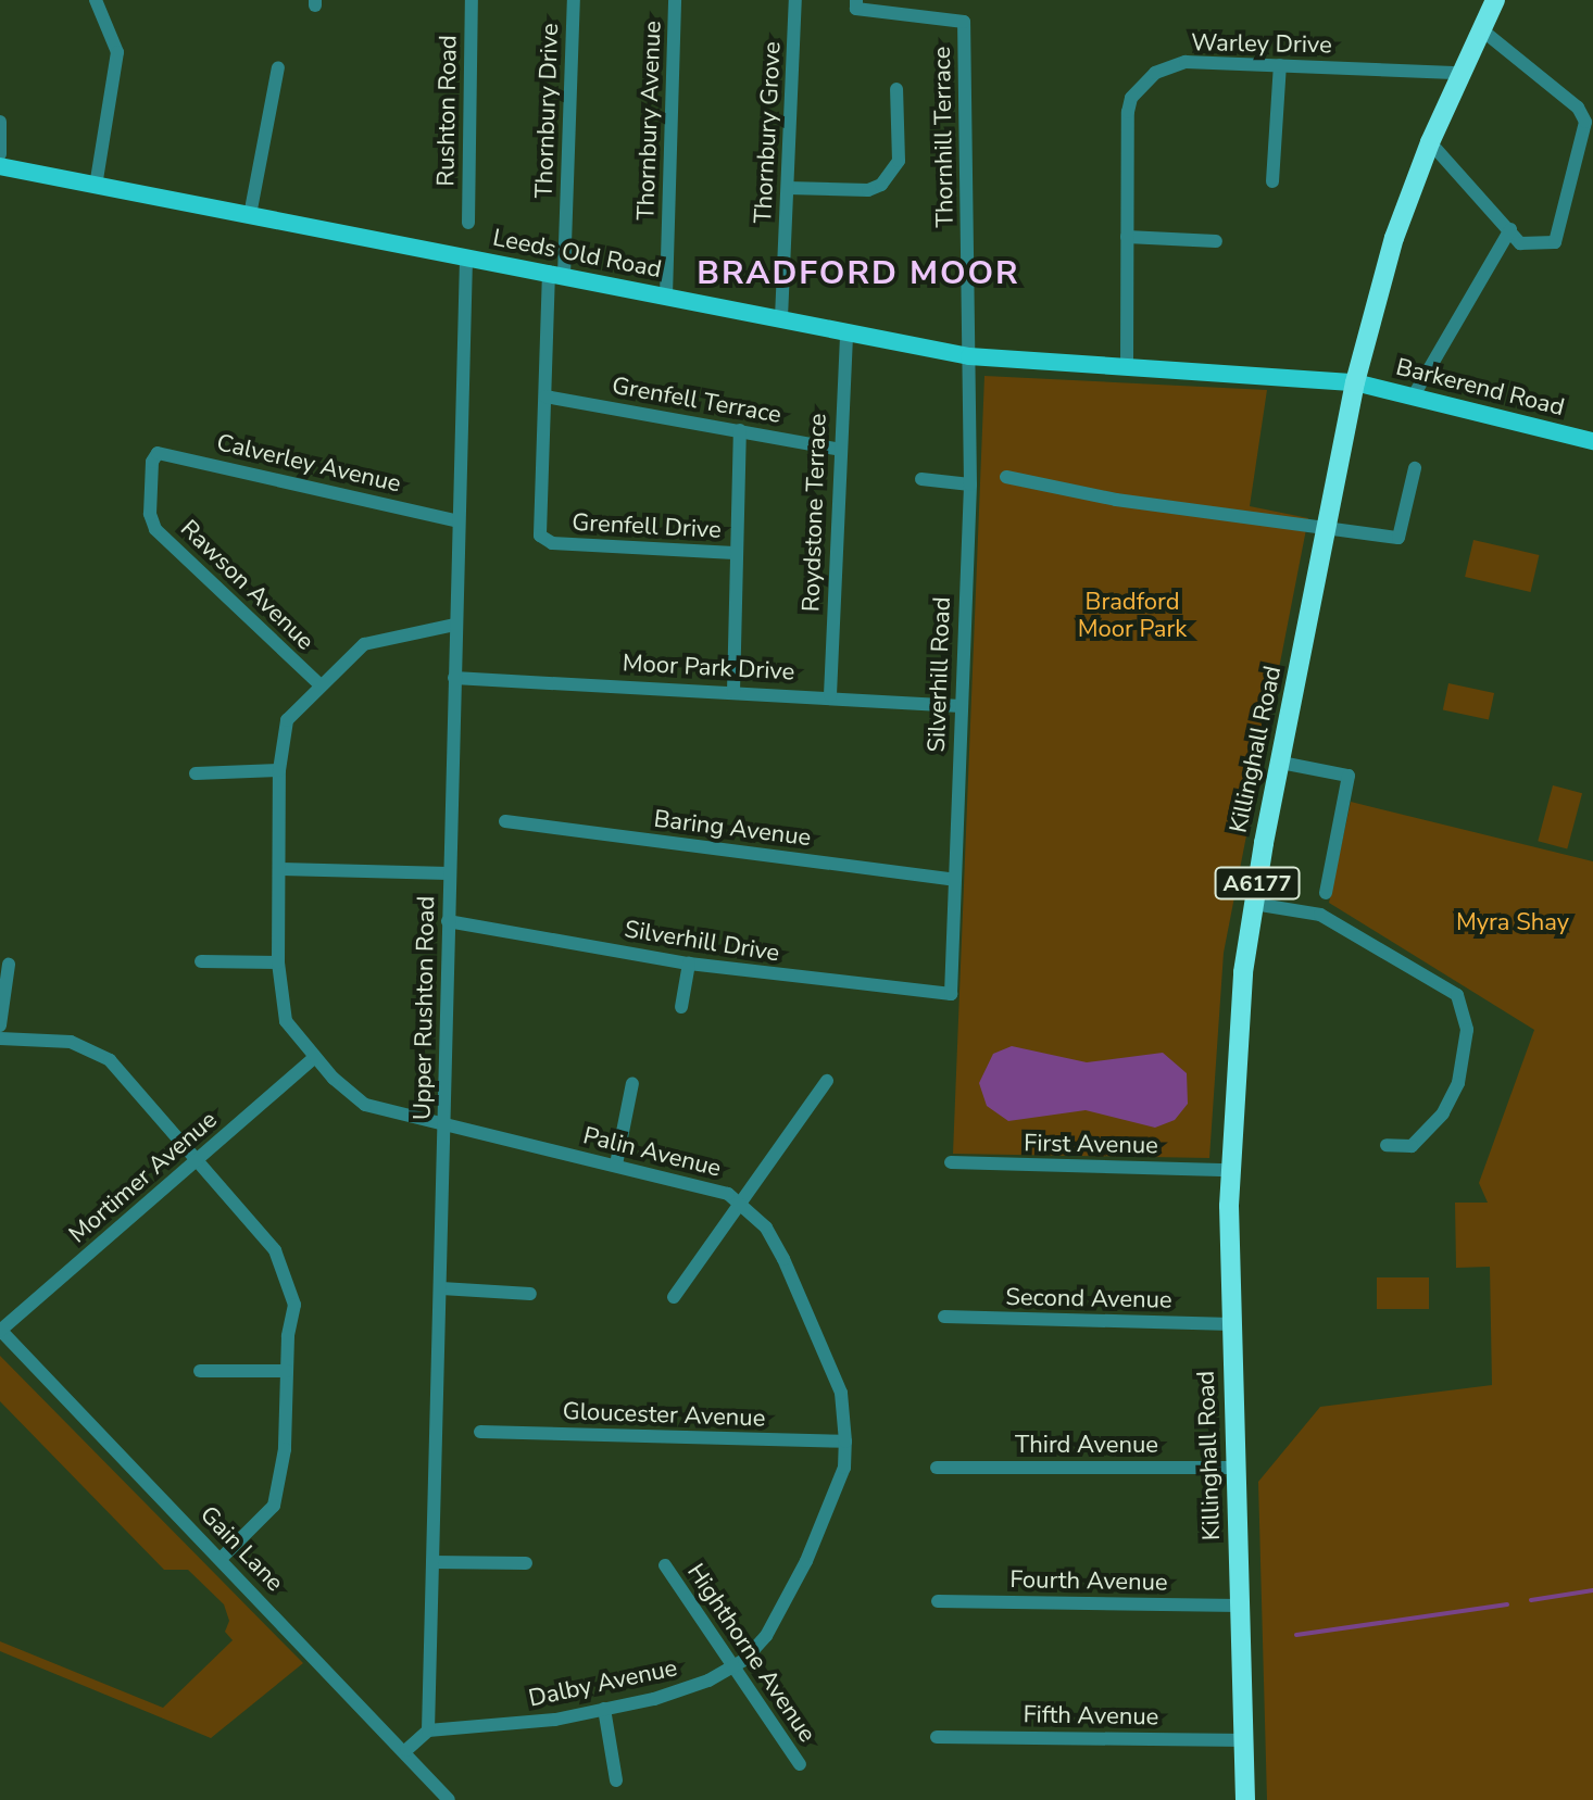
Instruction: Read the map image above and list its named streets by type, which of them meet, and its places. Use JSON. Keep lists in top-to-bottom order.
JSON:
{
  "streets": {
    "highway": ["Killinghall Road", "A6177"],
    "main road": ["Leeds Old Road", "Barkerend Road"],
    "street": [
      "Warley Drive",
      "Rushton Road",
      "Thornbury Drive",
      "Thornbury Avenue",
      "Thornbury Grove",
      "Thornhill Terrace",
      "Grenfell Terrace",
      "Calverley Avenue",
      "Roydstone Terrace",
      "Grenfell Drive",
      "Rawson Avenue",
      "Moor Park Drive",
      "Silverhill Road",
      "Baring Avenue",
      "Silverhill Drive",
      "Upper Rushton Road",
      "First Avenue",
      "Palin Avenue",
      "Mortimer Avenue",
      "Second Avenue",
      "Gloucester Avenue",
      "Third Avenue",
      "Gain Lane",
      "Fourth Avenue",
      "Highthorne Avenue",
      "Dalby Avenue",
      "Fifth Avenue"
    ]
  },
  "crossings": [
    ["Warley Drive", "Leeds Old Road"],
    ["Warley Drive", "Killinghall Road"],
    ["Thornbury Drive", "Leeds Old Road"],
    ["Thornbury Drive", "Grenfell Terrace"],
    ["Thornbury Drive", "Grenfell Drive"],
    ["Thornbury Avenue", "Leeds Old Road"],
    ["Thornbury Grove", "Leeds Old Road"],
    ["Thornhill Terrace", "Leeds Old Road"],
    ["Thornhill Terrace", "Silverhill Road"],
    ["Leeds Old Road", "Barkerend Road"],
    ["Leeds Old Road", "Roydstone Terrace"],
    ["Leeds Old Road", "Silverhill Road"],
    ["Leeds Old Road", "Killinghall Road"],
    ["Leeds Old Road", "Upper Rushton Road"],
    ["Barkerend Road", "Killinghall Road"],
    ["Grenfell Terrace", "Roydstone Terrace"],
    ["Grenfell Terrace", "Grenfell Drive"],
    ["Calverley Avenue", "Rawson Avenue"],
    ["Calverley Avenue", "Upper Rushton Road"],
    ["Roydstone Terrace", "Moor Park Drive"],
    ["Rawson Avenue", "Palin Avenue"],
    ["Moor Park Drive", "Silverhill Road"],
    ["Moor Park Drive", "Upper Rushton Road"],
    ["Silverhill Road", "Baring Avenue"],
    ["Silverhill Road", "Silverhill Drive"],
    ["Killinghall Road", "First Avenue"],
    ["Killinghall Road", "Second Avenue"],
    ["Killinghall Road", "Third Avenue"],
    ["Killinghall Road", "Fourth Avenue"],
    ["Killinghall Road", "Fifth Avenue"],
    ["Silverhill Drive", "Upper Rushton Road"],
    ["Upper Rushton Road", "Palin Avenue"],
    ["Upper Rushton Road", "Dalby Avenue"],
    ["Palin Avenue", "Mortimer Avenue"],
    ["Palin Avenue", "Gloucester Avenue"],
    ["Palin Avenue", "Dalby Avenue"],
    ["Mortimer Avenue", "Gain Lane"],
    ["Gloucester Avenue", "Dalby Avenue"],
    ["Highthorne Avenue", "Dalby Avenue"]
  ],
  "districts": ["BRADFORD MOOR"],
  "parks": ["Bradford Moor Park", "Myra Shay"]
}
